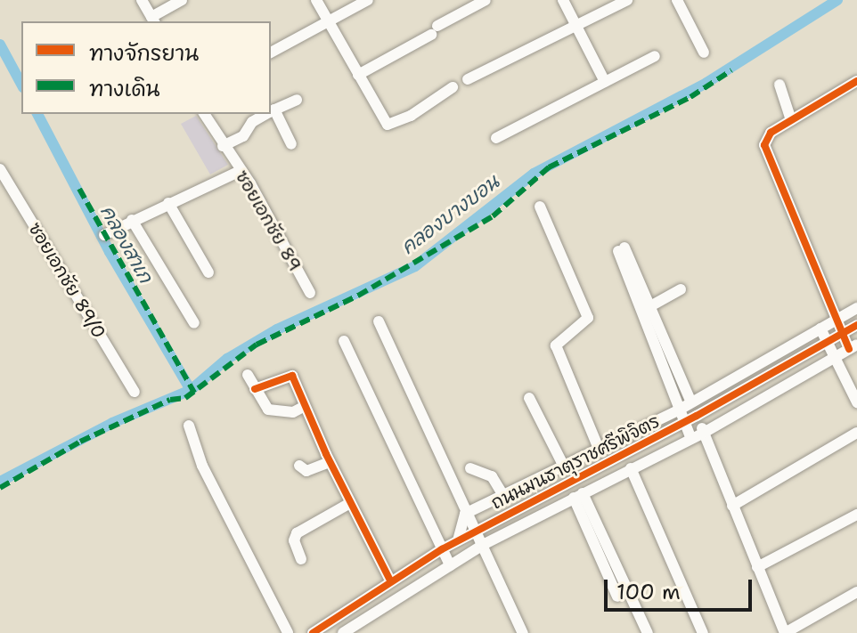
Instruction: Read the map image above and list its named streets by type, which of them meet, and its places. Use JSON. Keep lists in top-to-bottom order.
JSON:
{
  "streets": {
    "street": ["ซอยเอกชัย 89", "ซอยเอกชัย 89/0", "ถนนมนธาตุราชศรีพิจิตร"]
  },
  "water": ["คลองบางบอน", "คลองสาเก"],
  "legend": ["ทางจักรยาน", "ทางเดิน"],
  "scale_bar": "100 m"
}
